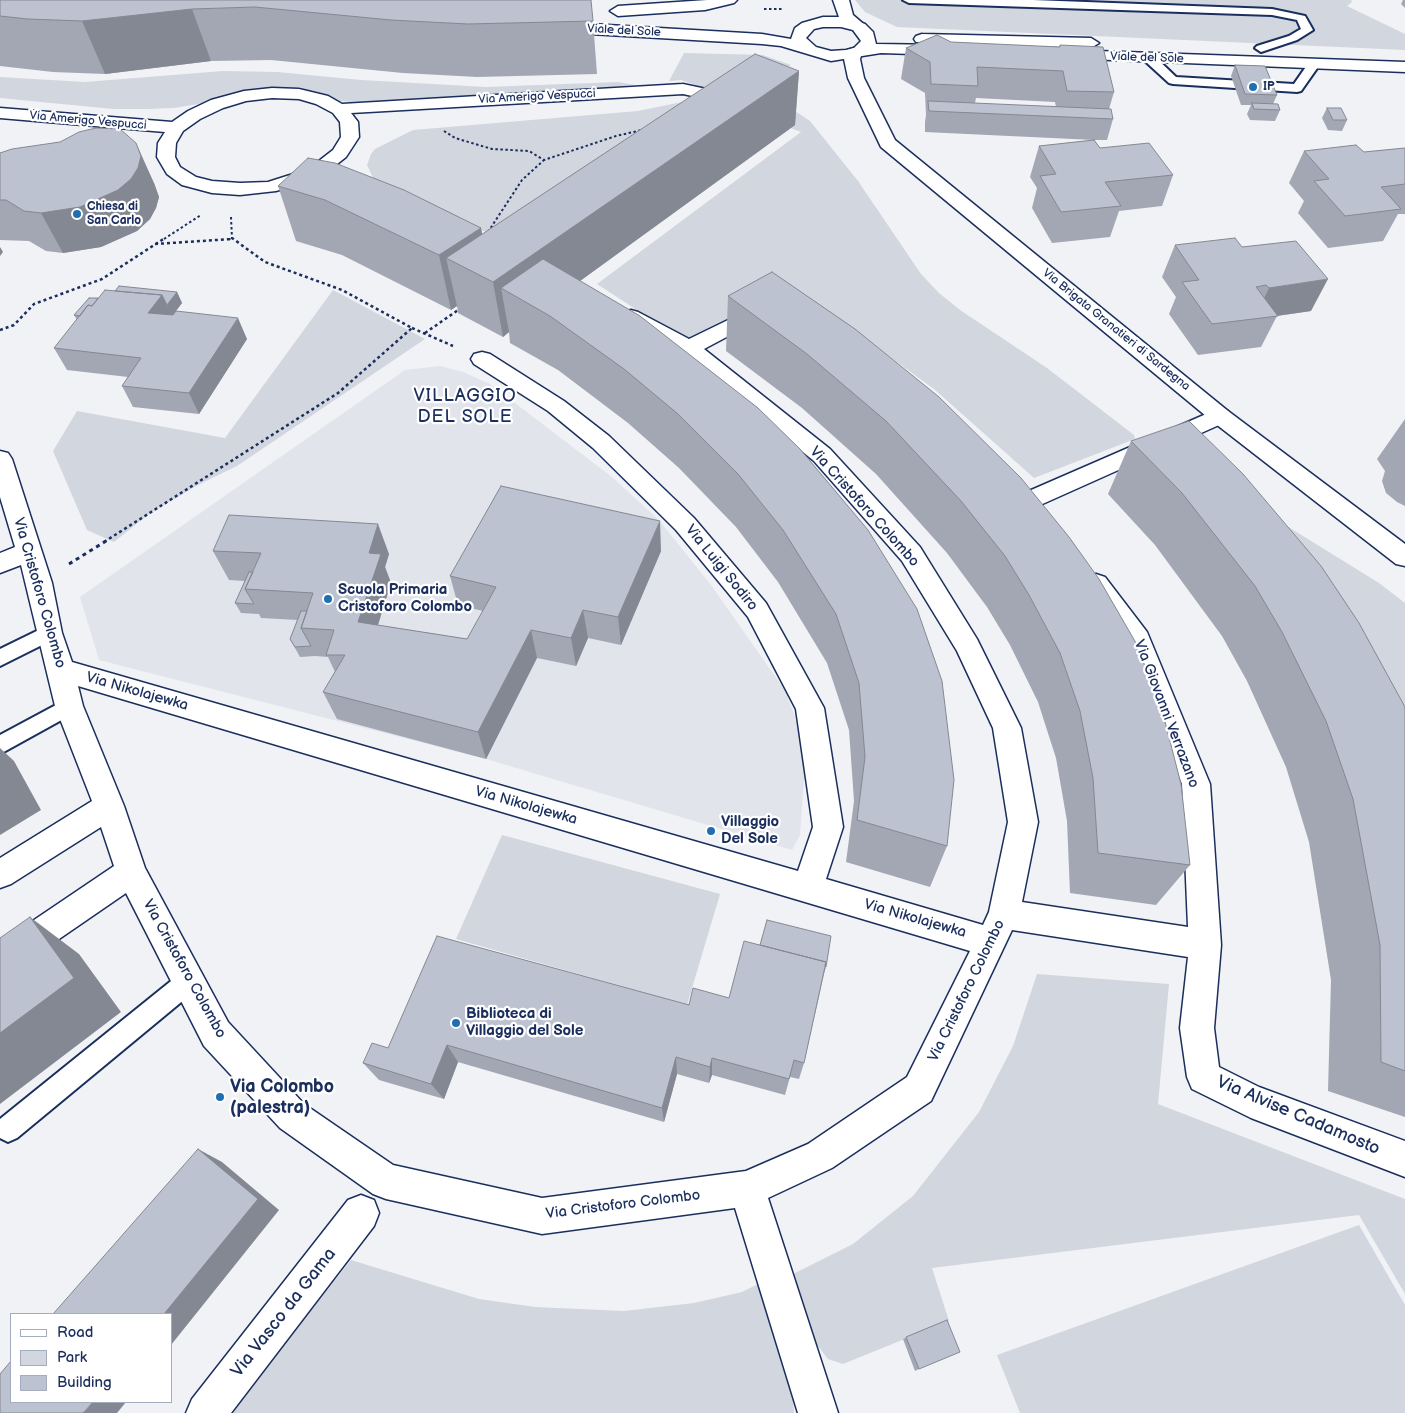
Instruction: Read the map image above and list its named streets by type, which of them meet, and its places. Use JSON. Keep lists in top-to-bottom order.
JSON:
{
  "streets": {
    "street": [
      "Viale del Sole",
      "Via Amerigo Vespucci",
      "Via Brigata Granatieri di Sardegna",
      "Via Cristoforo Colombo",
      "Via Luigi Sodiro",
      "Via Nikolajewka",
      "Via Giovanni Verrazano",
      "Via Alvise Cadamosto",
      "Via Vasco da Gama"
    ]
  },
  "crossings": [
    ["Viale del Sole", "Via Brigata Granatieri di Sardegna"],
    ["Via Cristoforo Colombo", "Via Nikolajewka"],
    ["Via Luigi Sodiro", "Via Nikolajewka"],
    ["Via Giovanni Verrazano", "Via Alvise Cadamosto"]
  ],
  "districts": ["VILLAGGIO DEL SOLE"],
  "places": [
    "IP",
    "Chiesa di San Carlo",
    "Scuola Primaria Cristoforo Colombo",
    "Villaggio Del Sole",
    "Biblioteca di Villaggio del Sole",
    "Via Colombo (palestra)"
  ],
  "legend": ["Road", "Park", "Building"]
}
